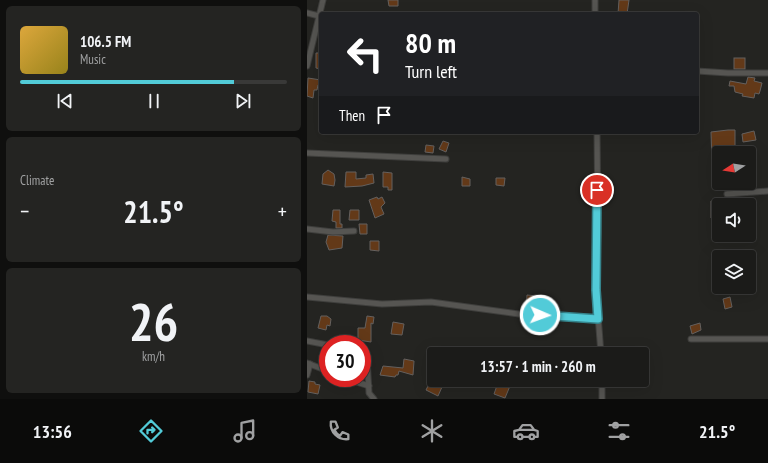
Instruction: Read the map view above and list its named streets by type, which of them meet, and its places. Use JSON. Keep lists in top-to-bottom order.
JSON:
{
  "north": "left",
  "page": {
    "turn": ["80 m", "Turn left"],
    "song": ["106.5 FM", "Music"],
    "then": "Then",
    "tile": [
      "Climate",
      ["26", "km/h"]
    ],
    "heat": ["−", "21.5°", "+"],
    "limit": "30",
    "trip": "13:57 · 1 min · 260 m",
    "tabs": ["13:56", "21.5°"]
  }
}
